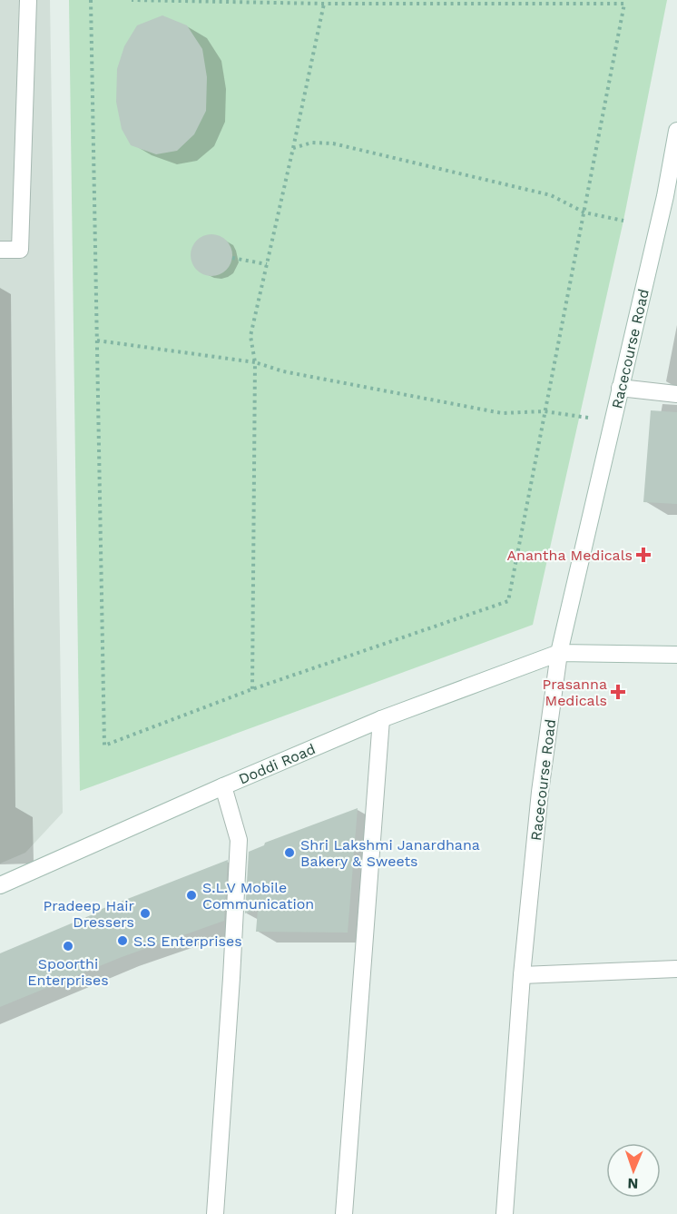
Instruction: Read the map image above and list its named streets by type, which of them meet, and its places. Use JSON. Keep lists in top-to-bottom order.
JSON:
{
  "streets": {
    "street": ["Racecourse Road", "Doddi Road"]
  },
  "crossings": [
    ["Racecourse Road", "Doddi Road"]
  ],
  "places": {
    "health": ["Anantha Medicals", "Prasanna Medicals"],
    "other": [
      "Shri Lakshmi Janardhana Bakery & Sweets",
      "S.L.V Mobile Communication",
      "Pradeep Hair Dressers",
      "S.S Enterprises",
      "Spoorthi Enterprises"
    ]
  },
  "north": "bottom"
}
